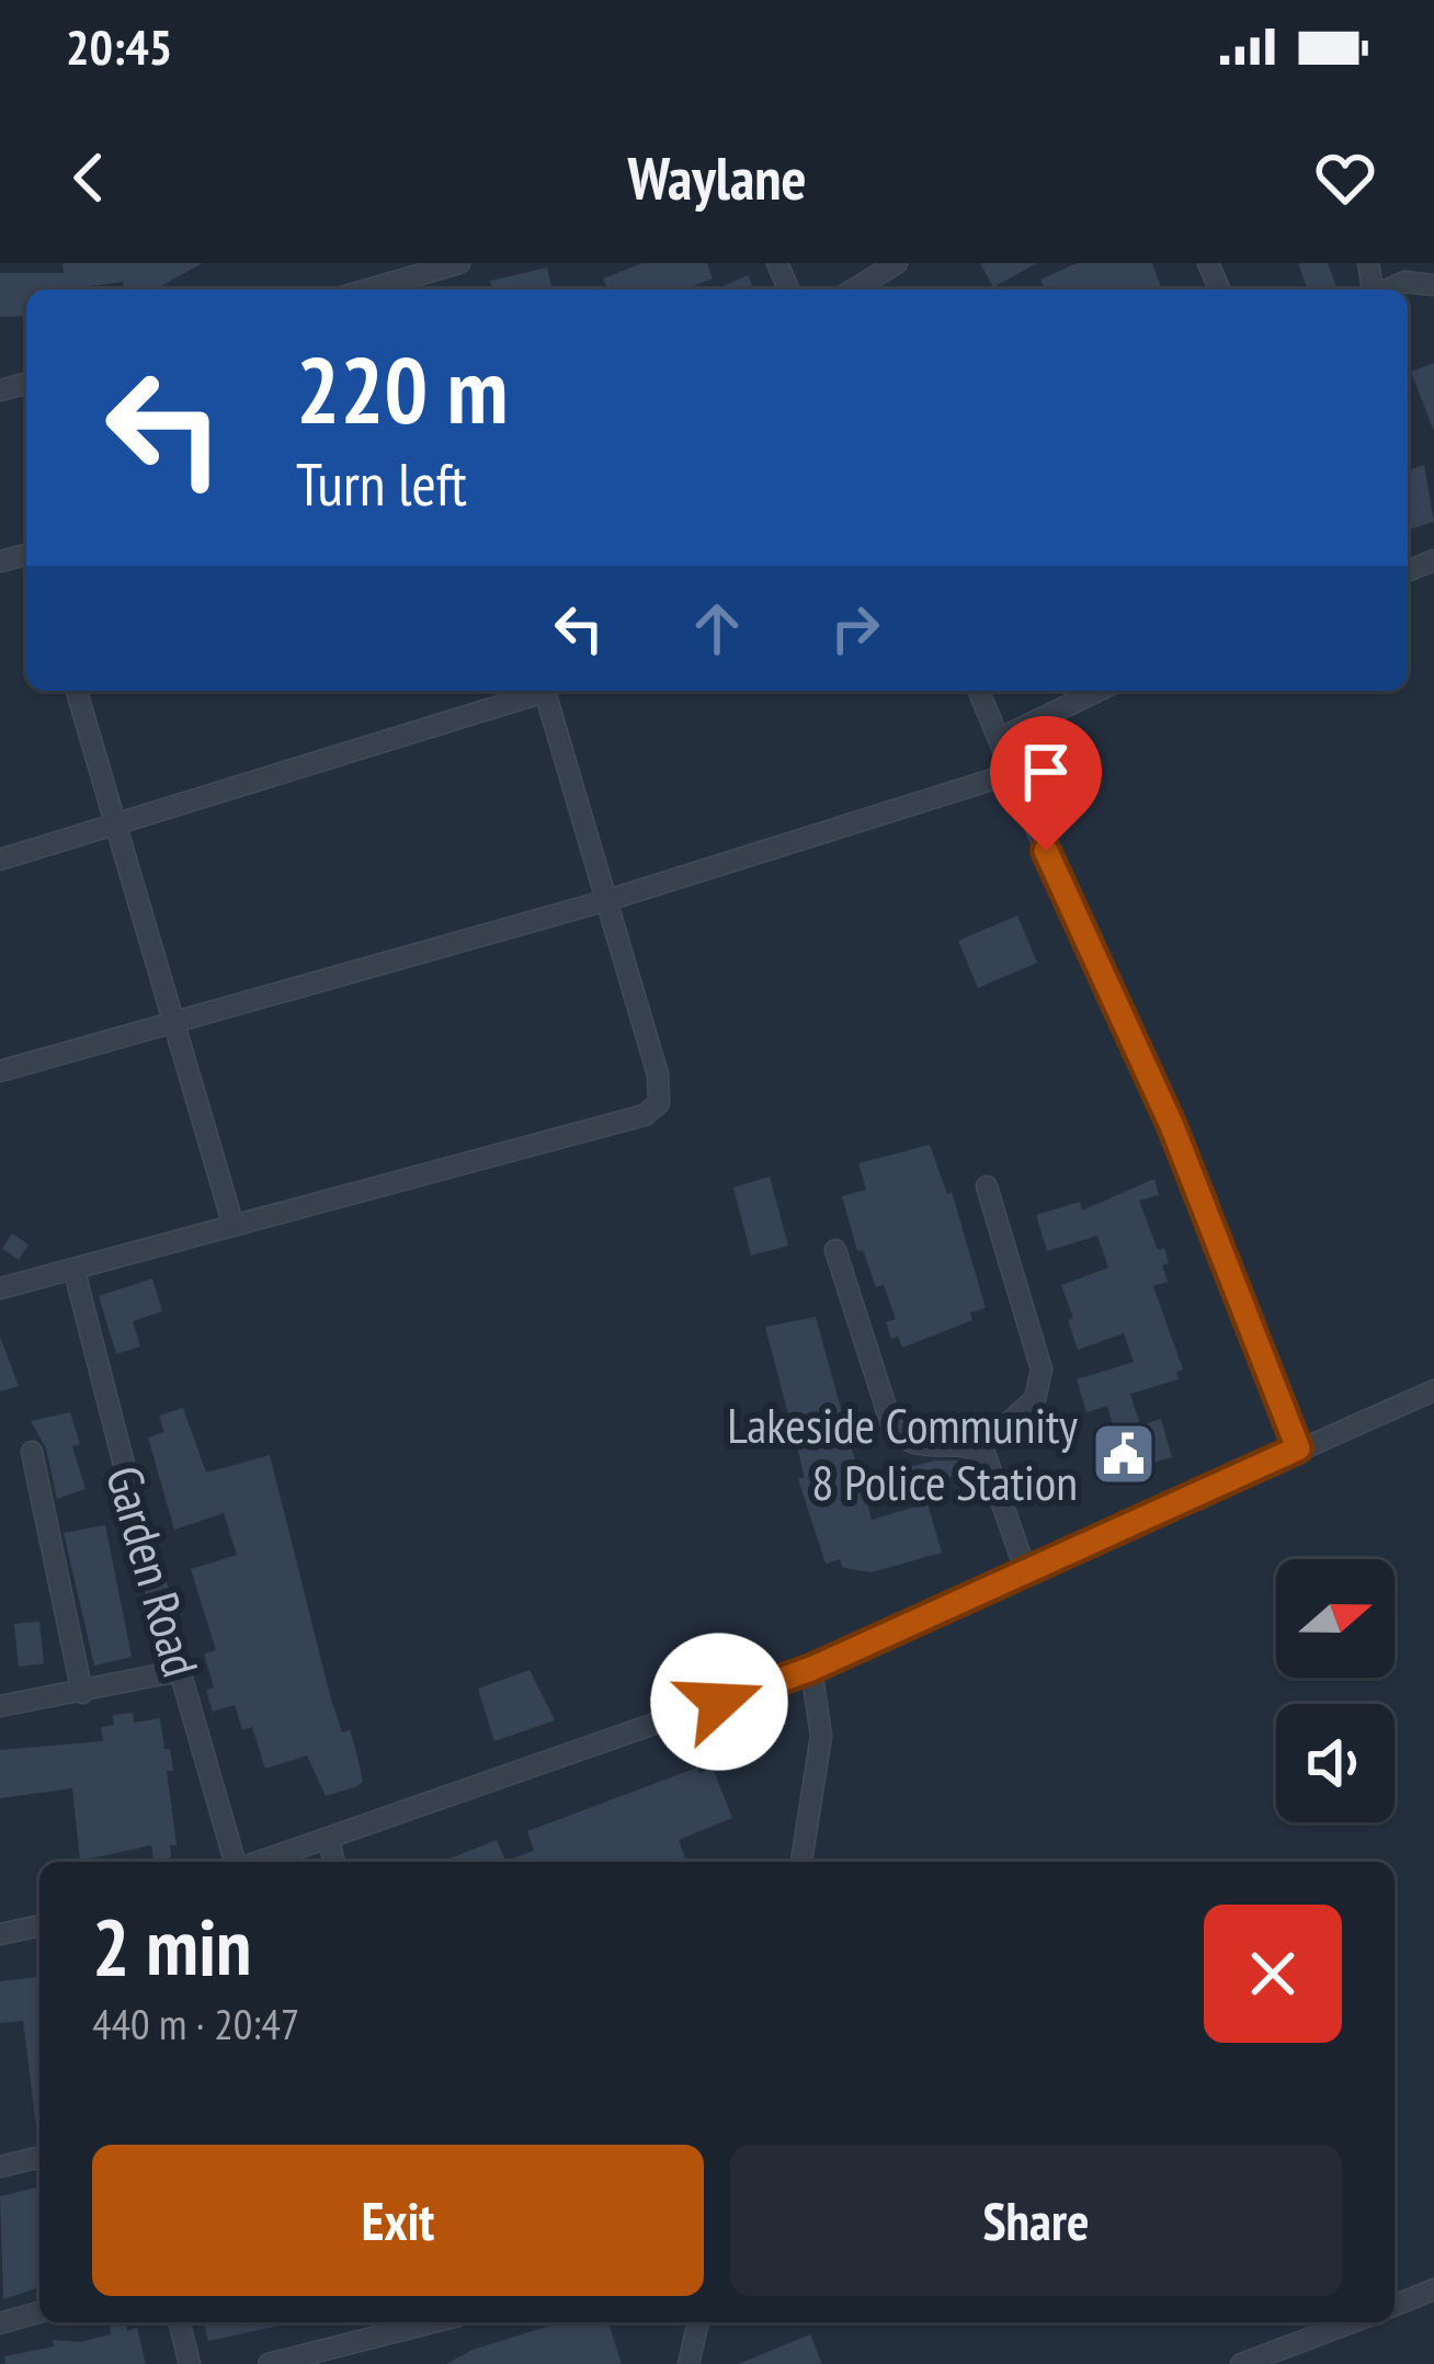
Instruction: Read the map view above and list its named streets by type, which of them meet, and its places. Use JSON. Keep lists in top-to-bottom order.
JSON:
{
  "streets": {
    "street": ["Garden Road"]
  },
  "places": {
    "public building": ["Lakeside Community 8 Police Station"]
  },
  "north": "right",
  "page": {
    "status": "20:45",
    "header": "Waylane",
    "turn": ["220 m", "Turn left"],
    "heading": ["2 min", "440 m · 20:47"],
    "buttons": ["Exit", "Share"]
  }
}
